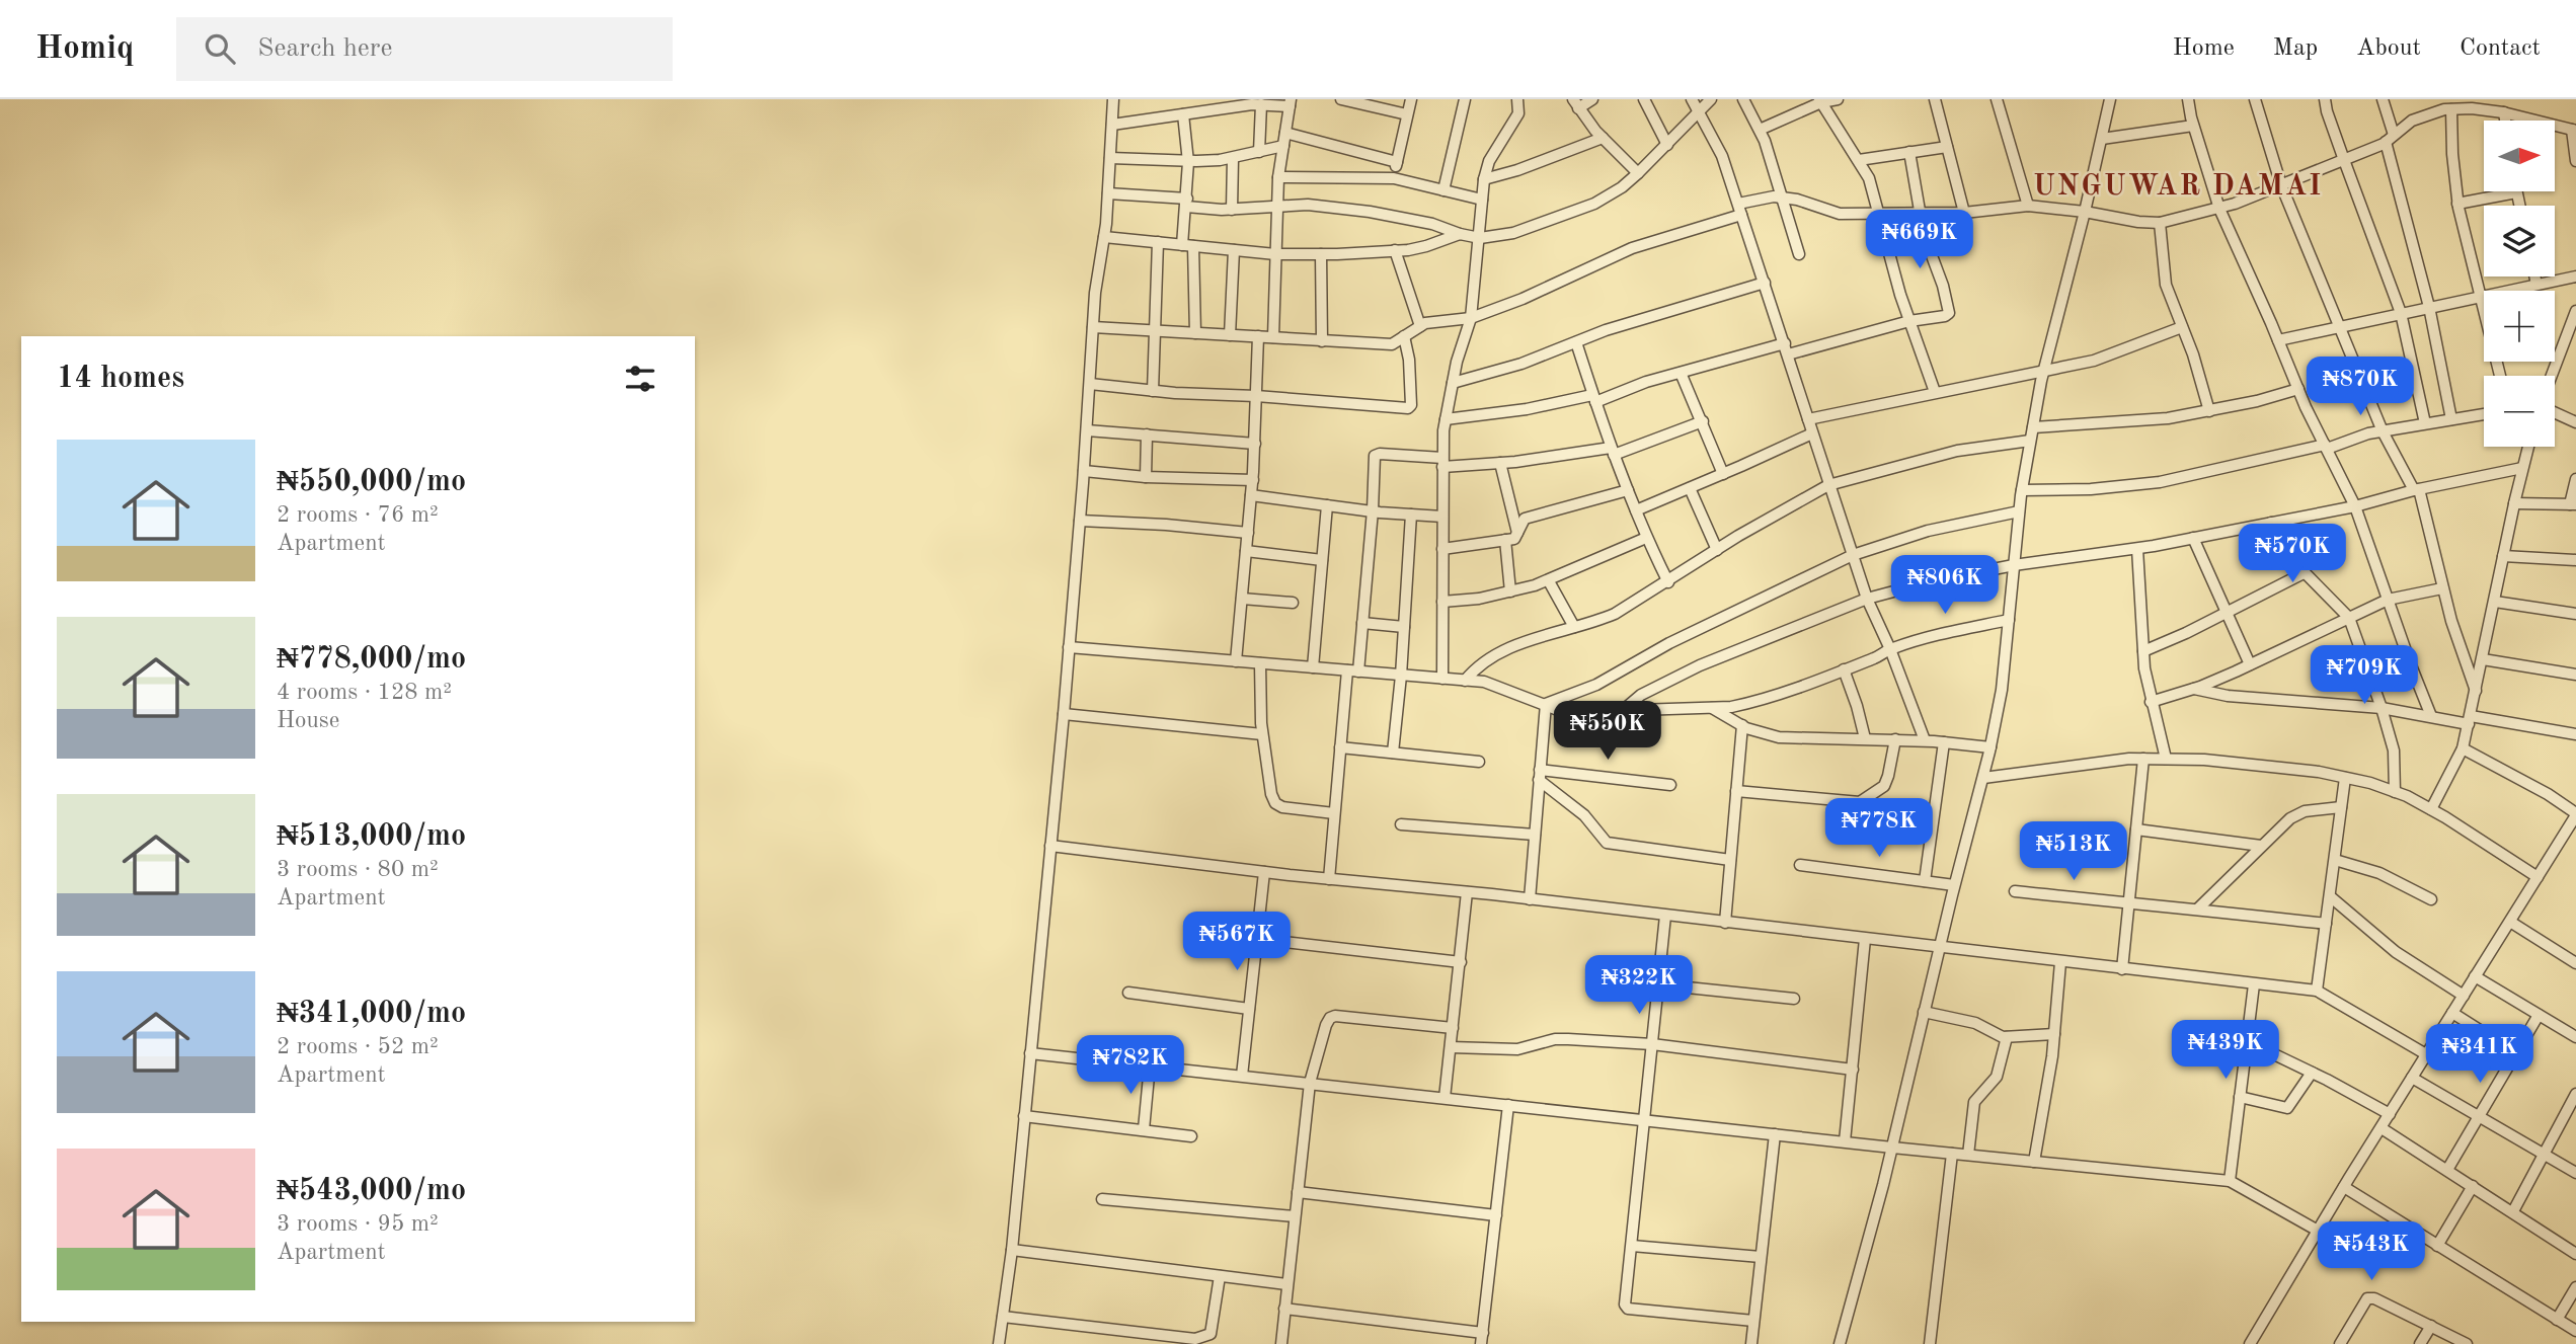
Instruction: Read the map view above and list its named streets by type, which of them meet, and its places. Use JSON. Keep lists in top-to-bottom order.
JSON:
{
  "districts": ["UNGUWAR DAMAI"],
  "north": "right",
  "page": {
    "header": "Homiq",
    "search": "Search here",
    "nav": [
      "Home",
      "Map",
      "About",
      "Contact"
    ],
    "map_buttons": ["+", "−"],
    "price": [
      "₦669K",
      "₦870K",
      "₦570K",
      "₦806K",
      "₦709K",
      "₦550K",
      "₦778K",
      "₦513K",
      "₦567K",
      "₦322K",
      "₦439K",
      "₦341K",
      "₦782K",
      "₦543K"
    ],
    "heading": "14 homes",
    "list": [
      {
        "name": "₦550,000/mo",
        "note": "2 rooms · 76 m² · Apartment"
      },
      {
        "name": "₦778,000/mo",
        "note": "4 rooms · 128 m² · House"
      },
      {
        "name": "₦513,000/mo",
        "note": "3 rooms · 80 m² · Apartment"
      },
      {
        "name": "₦341,000/mo",
        "note": "2 rooms · 52 m² · Apartment"
      },
      {
        "name": "₦543,000/mo",
        "note": "3 rooms · 95 m² · Apartment"
      }
    ]
  }
}
